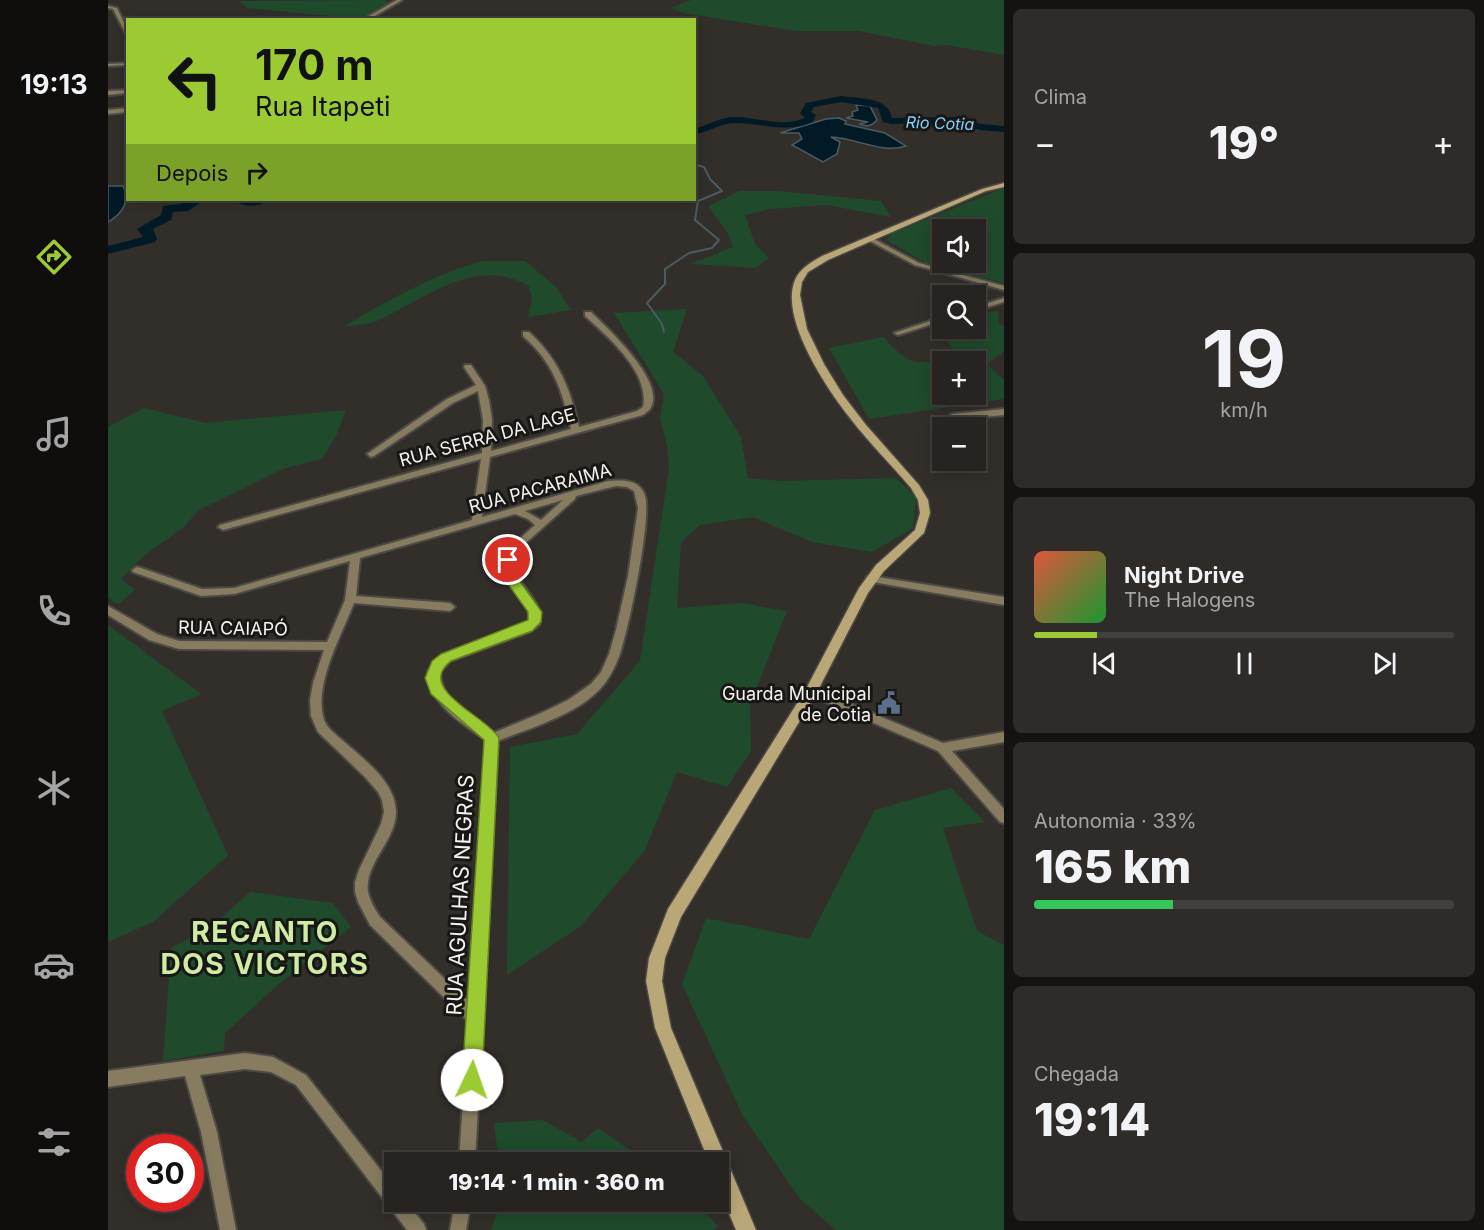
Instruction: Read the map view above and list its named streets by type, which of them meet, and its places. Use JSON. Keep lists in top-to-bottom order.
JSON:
{
  "streets": {
    "street": [
      "RUA SERRA DA LAGE",
      "RUA PACARAIMA",
      "RUA CAIAPÓ",
      "RUA AGULHAS NEGRAS"
    ]
  },
  "crossings": [
    ["RUA PACARAIMA", "RUA AGULHAS NEGRAS"]
  ],
  "districts": ["RECANTO DOS VICTORS"],
  "water": ["Rio Cotia"],
  "places": {
    "public building": ["Guarda Municipal de Cotia"]
  },
  "page": {
    "tabs": "19:13",
    "tile": [
      "Clima",
      ["19", "km/h"],
      ["Autonomia · 33%", "165 km"],
      ["Chegada", "19:14"]
    ],
    "turn": ["170 m", "Rua Itapeti"],
    "heat": ["−", "19°", "+"],
    "then": "Depois",
    "map_buttons": ["+", "−"],
    "song": ["Night Drive", "The Halogens"],
    "limit": "30",
    "trip": "19:14 · 1 min · 360 m"
  }
}
